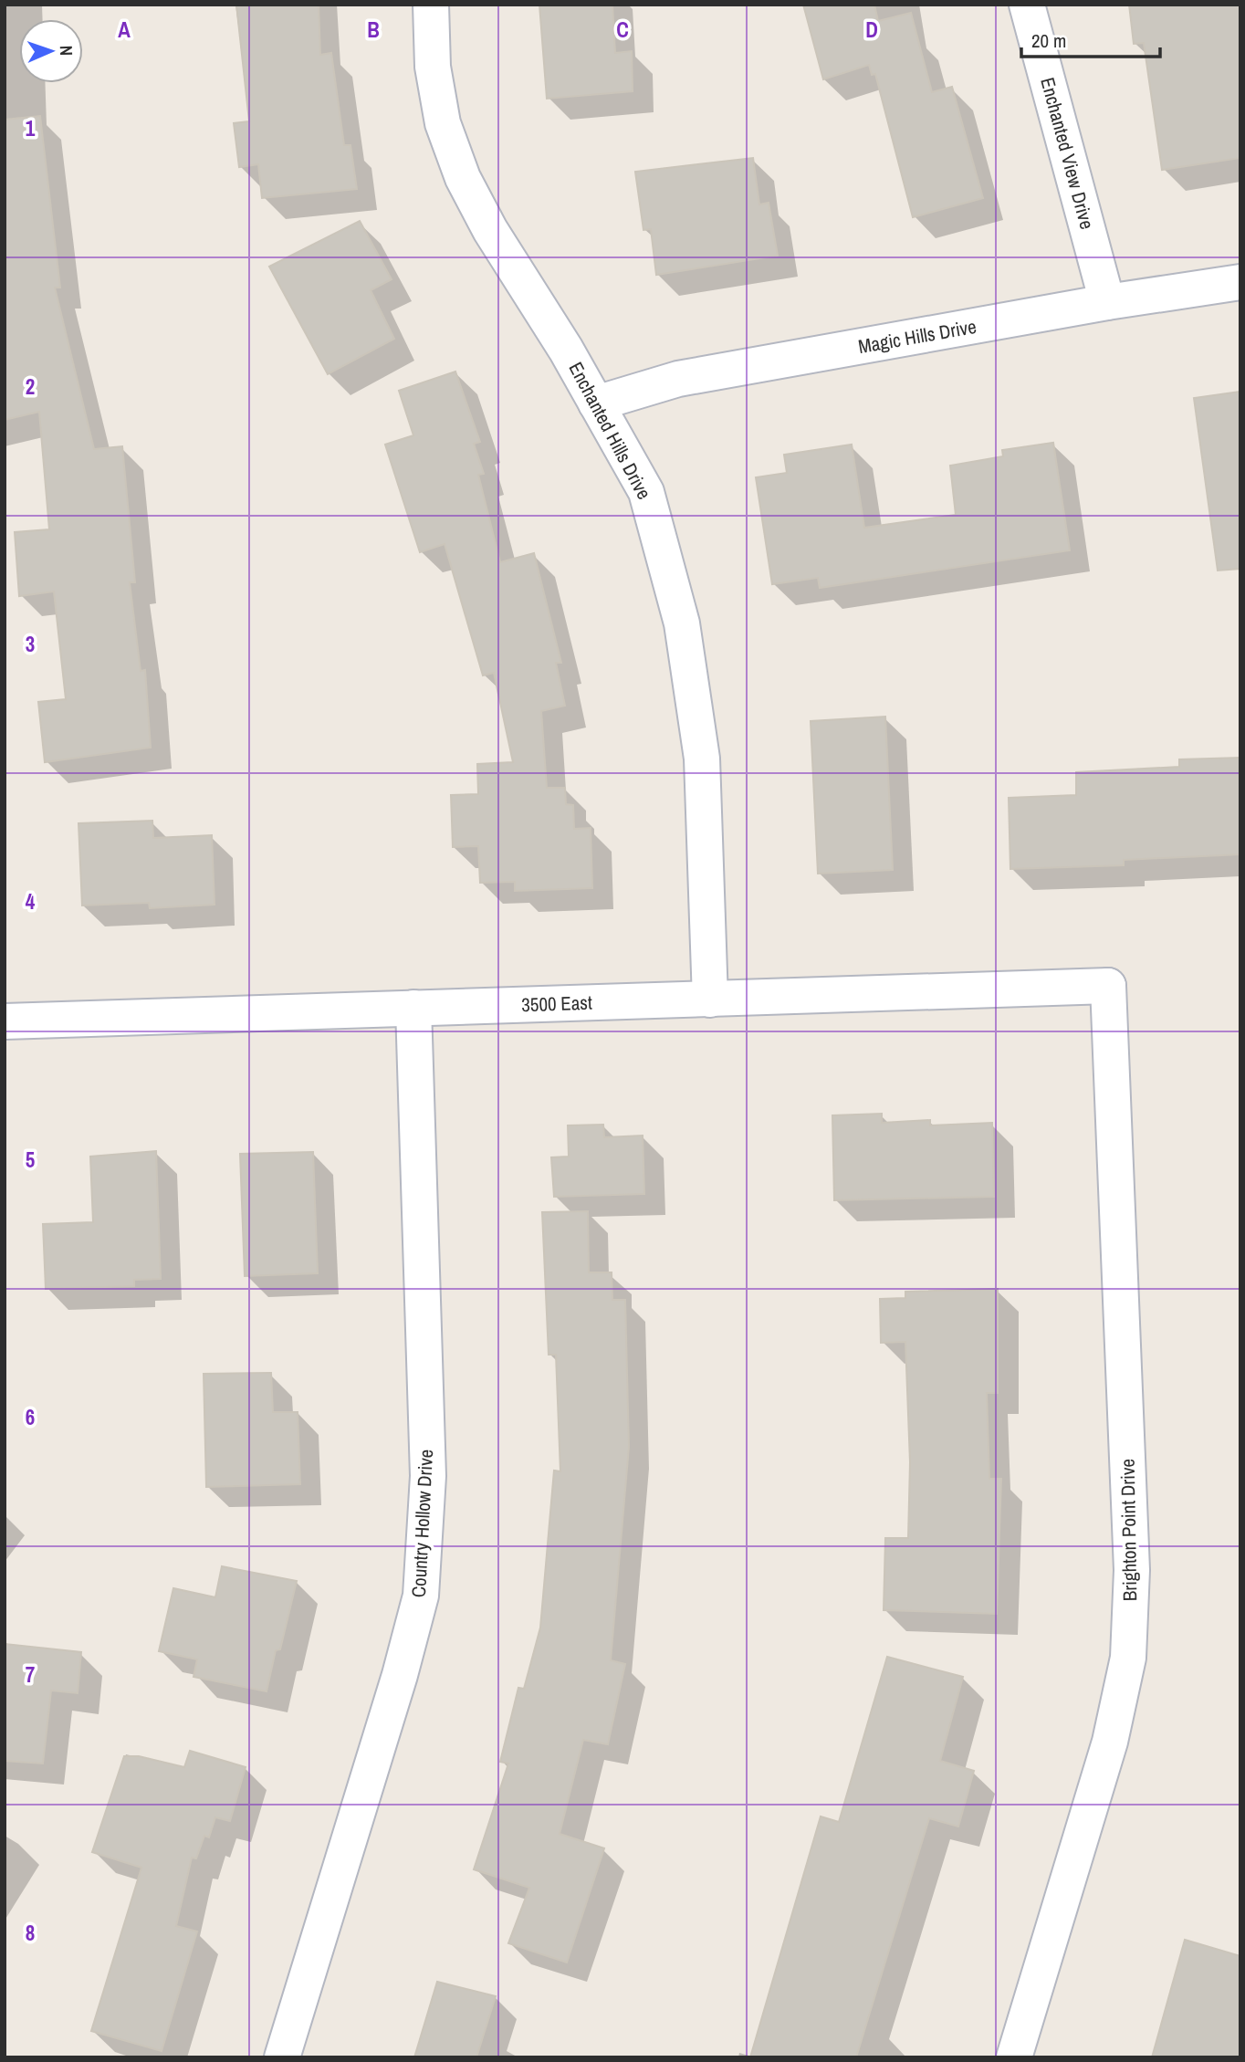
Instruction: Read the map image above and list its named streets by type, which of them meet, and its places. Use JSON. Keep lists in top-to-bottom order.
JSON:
{
  "streets": {
    "street": [
      "Enchanted View Drive",
      "Magic Hills Drive",
      "Enchanted Hills Drive",
      "3500 East",
      "Country Hollow Drive",
      "Brighton Point Drive"
    ]
  },
  "crossings": [
    ["Enchanted View Drive", "Magic Hills Drive"],
    ["Magic Hills Drive", "Enchanted Hills Drive"],
    ["Enchanted Hills Drive", "3500 East"],
    ["3500 East", "Country Hollow Drive"],
    ["3500 East", "Brighton Point Drive"]
  ],
  "scale_bar": "20 m",
  "north": "right",
  "grid": {
    "columns": [
      "A",
      "B",
      "C",
      "D"
    ],
    "rows": [
      "1",
      "2",
      "3",
      "4",
      "5",
      "6",
      "7",
      "8"
    ]
  }
}
